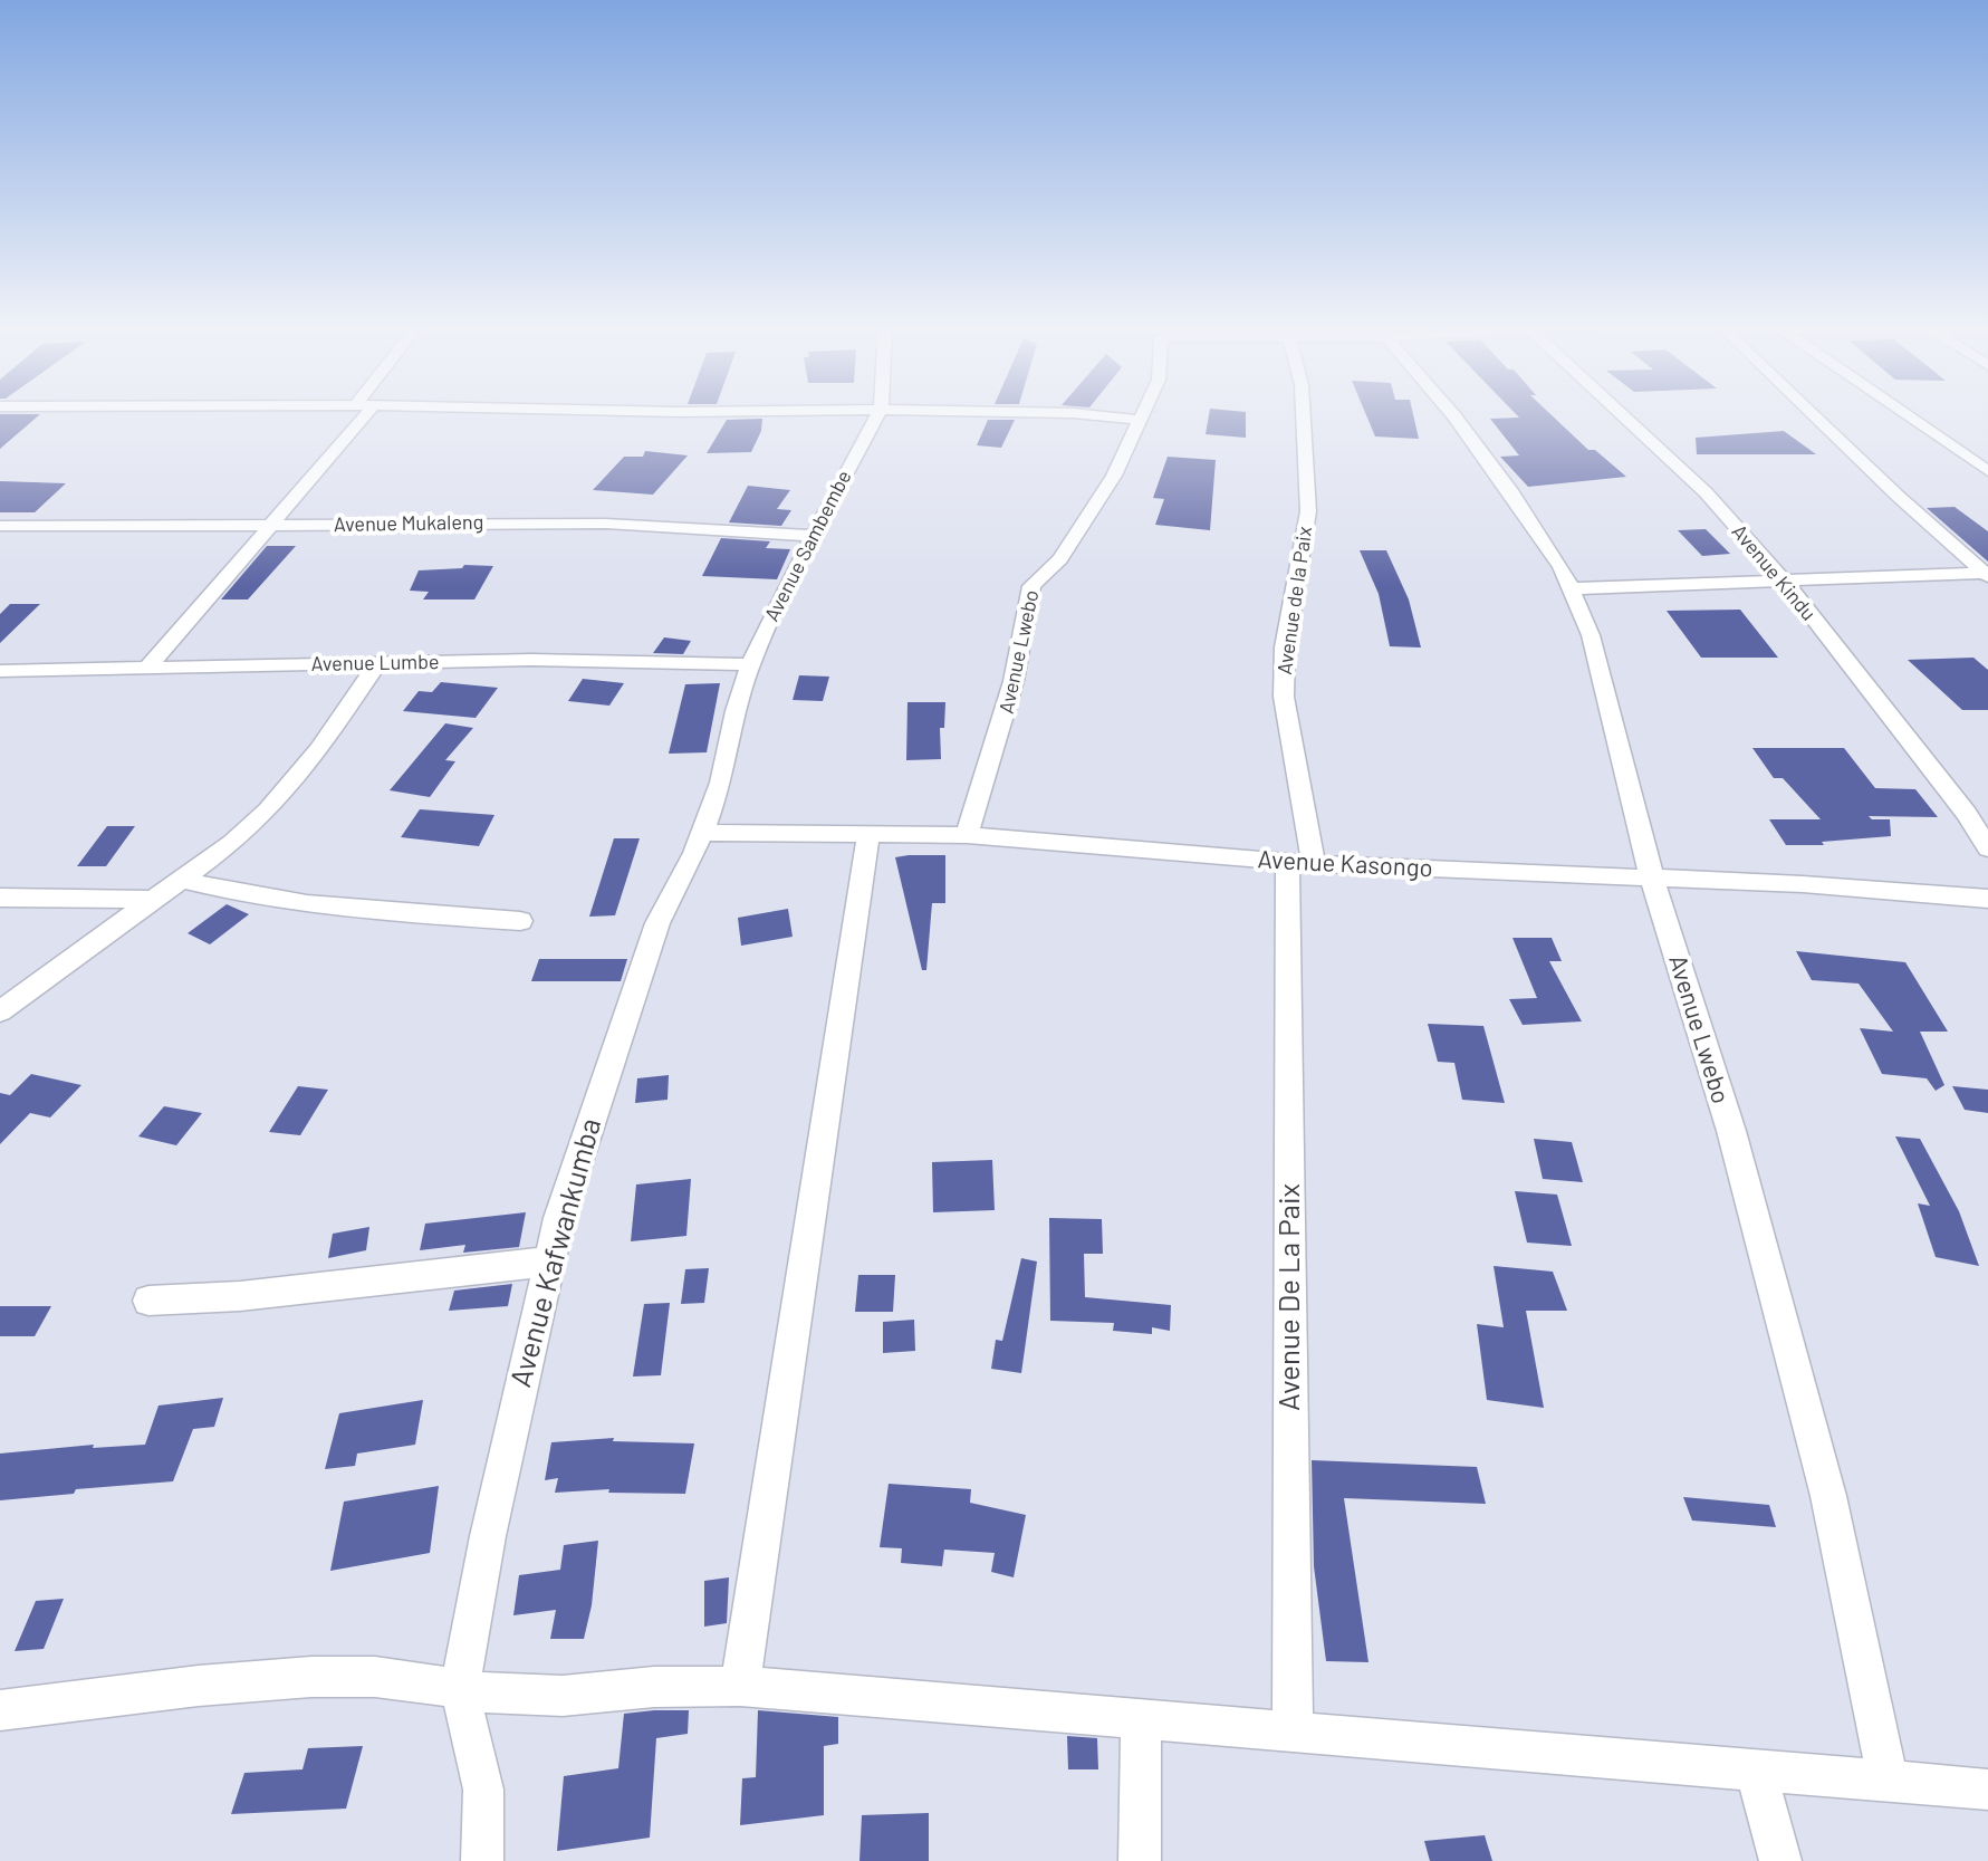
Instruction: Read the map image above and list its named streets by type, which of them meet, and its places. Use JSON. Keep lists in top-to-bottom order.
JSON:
{
  "streets": {
    "street": [
      "Avenue Mukaleng",
      "Avenue Sambembe",
      "Avenue Kindu",
      "Avenue de la Paix",
      "Avenue Lwebo",
      "Avenue Lumbe",
      "Avenue Kasongo",
      "Avenue Kafwankumba",
      "Avenue De La Paix"
    ]
  },
  "crossings": [
    ["Avenue Mukaleng", "Avenue Sambembe"],
    ["Avenue Sambembe", "Avenue Lumbe"],
    ["Avenue Sambembe", "Avenue Kafwankumba"],
    ["Avenue de la Paix", "Avenue Kasongo"],
    ["Avenue de la Paix", "Avenue De La Paix"],
    ["Avenue Lwebo", "Avenue Kasongo"],
    ["Avenue Lumbe", "Avenue Kafwankumba"],
    ["Avenue Kasongo", "Avenue Kafwankumba"],
    ["Avenue Kasongo", "Avenue De La Paix"]
  ]
}
